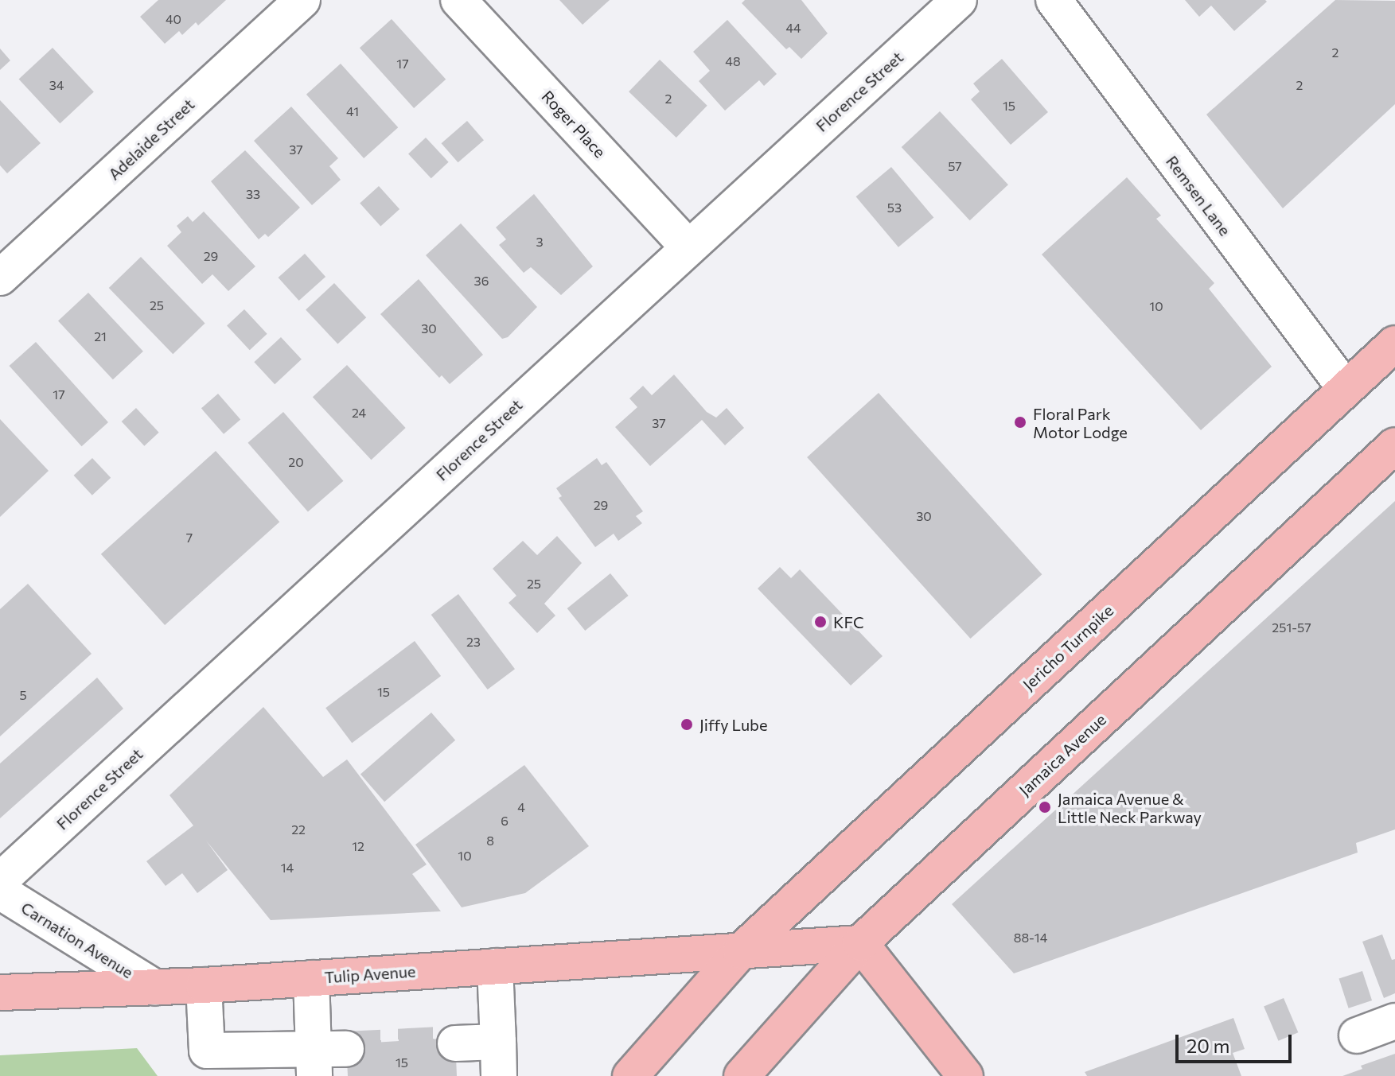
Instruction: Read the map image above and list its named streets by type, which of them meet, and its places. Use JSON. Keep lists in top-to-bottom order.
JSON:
{
  "streets": {
    "main road": ["Jericho Turnpike", "Jamaica Avenue", "Tulip Avenue"],
    "street": [
      "Florence Street",
      "Roger Place",
      "Adelaide Street",
      "Remsen Lane",
      "Carnation Avenue"
    ]
  },
  "crossings": [
    ["Florence Street", "Roger Place"],
    ["Remsen Lane", "Jericho Turnpike"],
    ["Jericho Turnpike", "Tulip Avenue"],
    ["Jamaica Avenue", "Tulip Avenue"],
    ["Carnation Avenue", "Tulip Avenue"]
  ],
  "places": [
    "Floral Park Motor Lodge",
    "KFC",
    "Jiffy Lube",
    "Jamaica Avenue & Little Neck Parkway"
  ],
  "house_numbers": [
    "40",
    "44",
    "2",
    "48",
    "17",
    "34",
    "2",
    "2",
    "15",
    "41",
    "37",
    "57",
    "33",
    "53",
    "3",
    "29",
    "36",
    "25",
    "10",
    "30",
    "21",
    "17",
    "24",
    "37",
    "20",
    "29",
    "30",
    "7",
    "25",
    "251-57",
    "23",
    "15",
    "5",
    "4",
    "6",
    "22",
    "8",
    "12",
    "10",
    "14",
    "88-14",
    "15"
  ],
  "scale_bar": "20 m"
}
